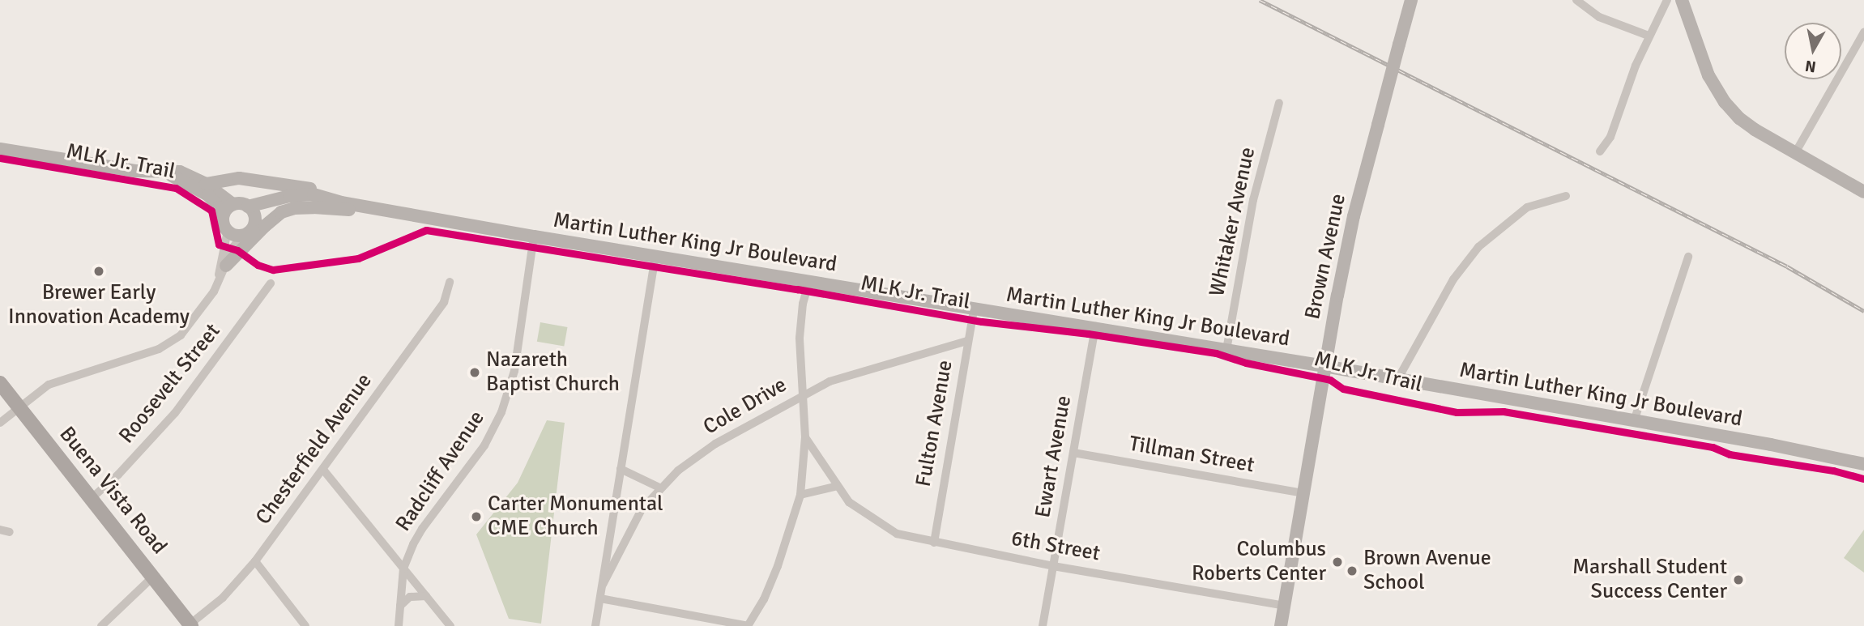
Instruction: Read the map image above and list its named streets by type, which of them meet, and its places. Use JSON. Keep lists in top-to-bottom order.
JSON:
{
  "streets": {
    "main road": ["Martin Luther King Jr Boulevard", "Brown Avenue", "Buena Vista Road"],
    "street": [
      "Whitaker Avenue",
      "Roosevelt Street",
      "Cole Drive",
      "Fulton Avenue",
      "Chesterfield Avenue",
      "Tillman Street",
      "Ewart Avenue",
      "Radcliff Avenue",
      "6th Street"
    ],
    "cycle path": ["MLK Jr. Trail"]
  },
  "crossings": [
    ["Whitaker Avenue", "Martin Luther King Jr Boulevard"],
    ["Martin Luther King Jr Boulevard", "Brown Avenue"],
    ["Martin Luther King Jr Boulevard", "Roosevelt Street"],
    ["Martin Luther King Jr Boulevard", "Fulton Avenue"],
    ["Martin Luther King Jr Boulevard", "Ewart Avenue"],
    ["Martin Luther King Jr Boulevard", "Radcliff Avenue"],
    ["Brown Avenue", "Tillman Street"],
    ["Brown Avenue", "6th Street"],
    ["Roosevelt Street", "Buena Vista Road"],
    ["Cole Drive", "Fulton Avenue"],
    ["Fulton Avenue", "6th Street"],
    ["Chesterfield Avenue", "Buena Vista Road"],
    ["Tillman Street", "Ewart Avenue"],
    ["Ewart Avenue", "6th Street"]
  ],
  "places": [
    "Brewer Early Innovation Academy",
    "Nazareth Baptist Church",
    "Carter Monumental CME Church",
    "Columbus Roberts Center",
    "Brown Avenue School",
    "Marshall Student Success Center"
  ],
  "north": "bottom"
}
